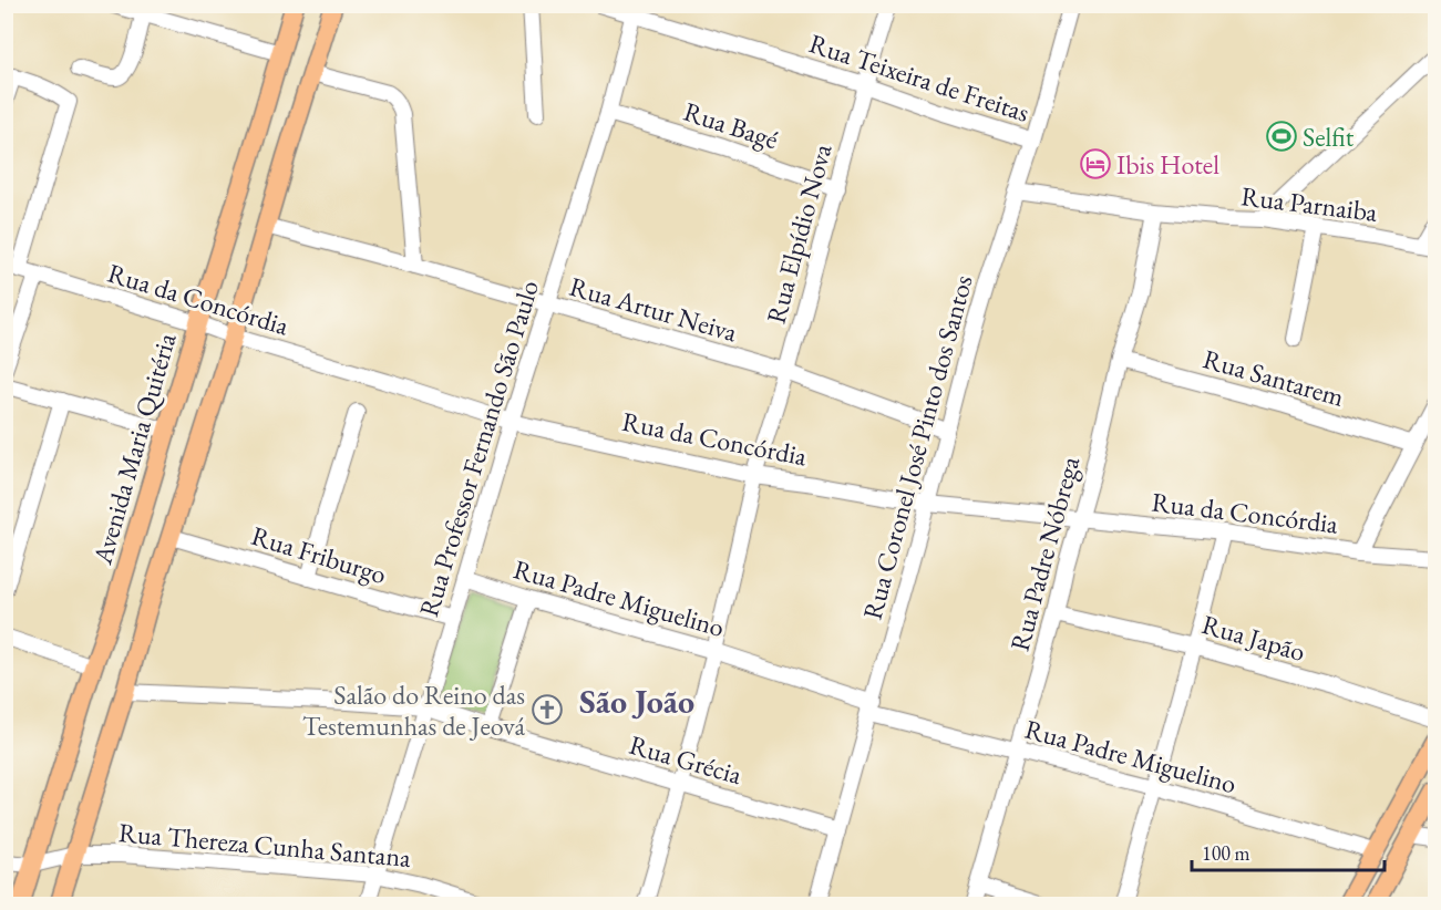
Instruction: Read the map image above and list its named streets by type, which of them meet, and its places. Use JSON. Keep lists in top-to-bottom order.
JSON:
{
  "streets": {
    "main road": ["Avenida Maria Quitéria"],
    "street": [
      "Rua Teixeira de Freitas",
      "Rua Bagé",
      "Rua Parnaiba",
      "Rua Elpídio Nova",
      "Rua da Concórdia",
      "Rua Artur Neiva",
      "Rua Santarem",
      "Rua Coronel José Pinto dos Santos",
      "Rua Professor Fernando São Paulo",
      "Rua Padre Nóbrega",
      "Rua Friburgo",
      "Rua Padre Miguelino",
      "Rua Japão",
      "Rua Grécia",
      "Rua Thereza Cunha Santana"
    ]
  },
  "crossings": [
    ["Rua Teixeira de Freitas", "Rua Elpídio Nova"],
    ["Rua Teixeira de Freitas", "Rua Coronel José Pinto dos Santos"],
    ["Rua Teixeira de Freitas", "Rua Professor Fernando São Paulo"],
    ["Rua Bagé", "Rua Elpídio Nova"],
    ["Rua Bagé", "Rua Professor Fernando São Paulo"],
    ["Rua Parnaiba", "Rua Coronel José Pinto dos Santos"],
    ["Rua Parnaiba", "Rua Padre Nóbrega"],
    ["Rua Elpídio Nova", "Rua da Concórdia"],
    ["Rua Elpídio Nova", "Rua Artur Neiva"],
    ["Rua Elpídio Nova", "Rua Padre Miguelino"],
    ["Rua Elpídio Nova", "Rua Grécia"],
    ["Rua da Concórdia", "Rua Coronel José Pinto dos Santos"],
    ["Rua da Concórdia", "Avenida Maria Quitéria"],
    ["Rua da Concórdia", "Rua Professor Fernando São Paulo"],
    ["Rua da Concórdia", "Rua Padre Nóbrega"],
    ["Rua Artur Neiva", "Rua Coronel José Pinto dos Santos"],
    ["Rua Artur Neiva", "Rua Professor Fernando São Paulo"],
    ["Rua Santarem", "Rua Padre Nóbrega"],
    ["Rua Coronel José Pinto dos Santos", "Rua Padre Miguelino"],
    ["Rua Coronel José Pinto dos Santos", "Rua Grécia"],
    ["Avenida Maria Quitéria", "Rua Thereza Cunha Santana"],
    ["Rua Professor Fernando São Paulo", "Rua Friburgo"],
    ["Rua Professor Fernando São Paulo", "Rua Padre Miguelino"],
    ["Rua Professor Fernando São Paulo", "Rua Grécia"],
    ["Rua Professor Fernando São Paulo", "Rua Thereza Cunha Santana"],
    ["Rua Padre Nóbrega", "Rua Padre Miguelino"],
    ["Rua Padre Nóbrega", "Rua Japão"]
  ],
  "districts": ["São João"],
  "places": {
    "sports": ["Selfit"],
    "hotel": ["Ibis Hotel"],
    "church": ["Salão do Reino das Testemunhas de Jeová"]
  },
  "scale_bar": "100 m"
}
